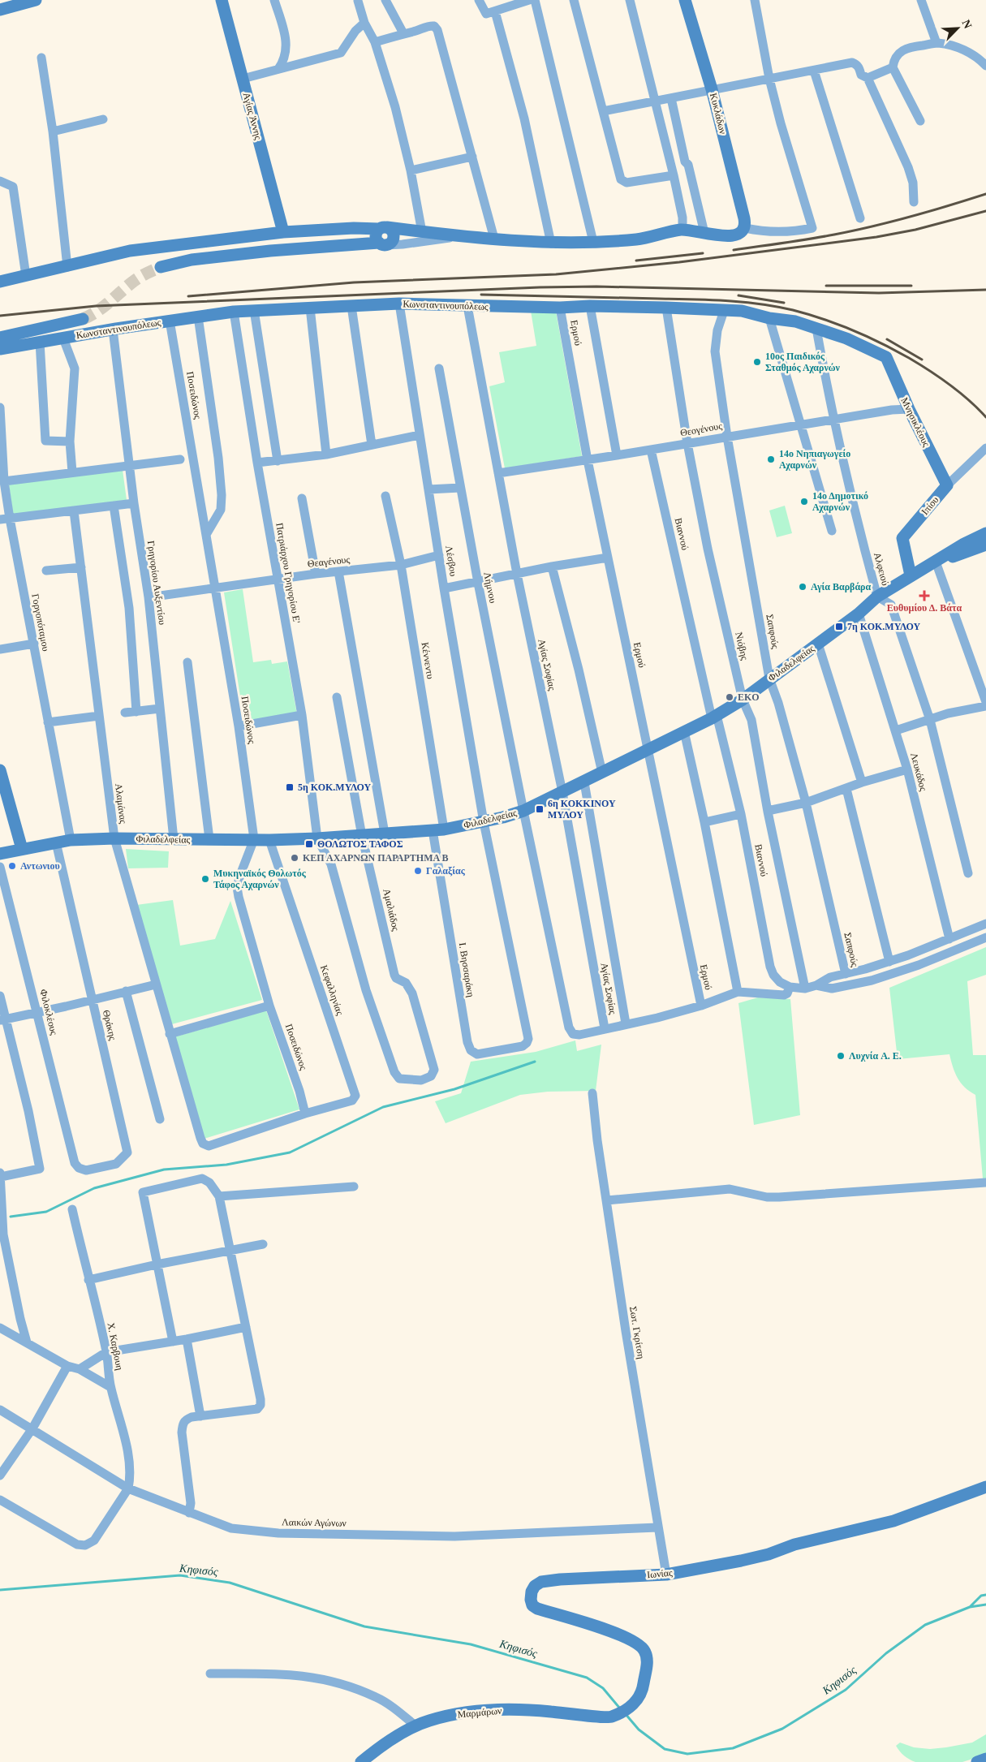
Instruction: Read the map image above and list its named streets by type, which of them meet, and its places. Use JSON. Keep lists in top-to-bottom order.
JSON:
{
  "streets": {
    "street": [
      "Κυκλάδων",
      "Αγίας Άννης",
      "Κωνσταντινουπόλεως",
      "Ερμού",
      "Ποσειδώνος",
      "Μνησικλέους",
      "Θεογένους",
      "Ιπίου",
      "Βιαννού",
      "Λέσβου",
      "Θεαγένους",
      "Αλφειού",
      "Πατριάρχου Γρηγορίου E'",
      "Γρηγορίου Αυξεντίου",
      "Λήμνου",
      "Γοργοπόταμου",
      "Σαπφούς",
      "Νιόβης",
      "Κέννεντυ",
      "Φιλαδελφείας",
      "Αγίας Σοφίας",
      "Λευκάδος",
      "Αλαμάνας",
      "Αμαλιάδος",
      "Ι. Βησσαράκη",
      "Κεφαλληνίας",
      "Φιλοκλέους",
      "Θράκης",
      "Σωτ. Γκρίτση",
      "Χ. Καρβουη",
      "Λαικών Αγώνων",
      "Ιωνίας",
      "Μαρμάρων"
    ]
  },
  "crossings": [
    ["Κωνσταντινουπόλεως", "Ερμού"],
    ["Κωνσταντινουπόλεως", "Ποσειδώνος"],
    ["Κωνσταντινουπόλεως", "Μνησικλέους"],
    ["Κωνσταντινουπόλεως", "Λέσβου"],
    ["Κωνσταντινουπόλεως", "Αλφειού"],
    ["Κωνσταντινουπόλεως", "Πατριάρχου Γρηγορίου E'"],
    ["Κωνσταντινουπόλεως", "Γρηγορίου Αυξεντίου"],
    ["Κωνσταντινουπόλεως", "Σαπφούς"],
    ["Κωνσταντινουπόλεως", "Νιόβης"],
    ["Κωνσταντινουπόλεως", "Αγίας Σοφίας"],
    ["Ερμού", "Θεογένους"],
    ["Ερμού", "Φιλαδελφείας"],
    ["Ποσειδώνος", "Θεαγένους"],
    ["Ποσειδώνος", "Φιλαδελφείας"],
    ["Ποσειδώνος", "Αλαμάνας"],
    ["Ποσειδώνος", "Κεφαλληνίας"],
    ["Μνησικλέους", "Θεογένους"],
    ["Μνησικλέους", "Ιπίου"],
    ["Θεογένους", "Βιαννού"],
    ["Θεογένους", "Αλφειού"],
    ["Θεογένους", "Σαπφούς"],
    ["Θεογένους", "Νιόβης"],
    ["Θεογένους", "Αγίας Σοφίας"],
    ["Ιπίου", "Φιλαδελφείας"],
    ["Βιαννού", "Φιλαδελφείας"],
    ["Λέσβου", "Θεαγένους"],
    ["Λέσβου", "Φιλαδελφείας"],
    ["Λέσβου", "Ι. Βησσαράκη"],
    ["Θεαγένους", "Πατριάρχου Γρηγορίου E'"],
    ["Θεαγένους", "Γρηγορίου Αυξεντίου"],
    ["Θεαγένους", "Κέννεντυ"],
    ["Αλφειού", "Φιλαδελφείας"],
    ["Πατριάρχου Γρηγορίου E'", "Φιλαδελφείας"],
    ["Πατριάρχου Γρηγορίου E'", "Αμαλιάδος"],
    ["Γρηγορίου Αυξεντίου", "Φιλαδελφείας"],
    ["Λήμνου", "Φιλαδελφείας"],
    ["Λήμνου", "Αγίας Σοφίας"],
    ["Γοργοπόταμου", "Φιλαδελφείας"],
    ["Σαπφούς", "Φιλαδελφείας"],
    ["Νιόβης", "Φιλαδελφείας"],
    ["Κέννεντυ", "Φιλαδελφείας"],
    ["Κέννεντυ", "Ι. Βησσαράκη"],
    ["Φιλαδελφείας", "Αγίας Σοφίας"],
    ["Φιλαδελφείας", "Λευκάδος"],
    ["Φιλαδελφείας", "Αλαμάνας"],
    ["Φιλαδελφείας", "Αμαλιάδος"],
    ["Φιλαδελφείας", "Ι. Βησσαράκη"],
    ["Φιλαδελφείας", "Κεφαλληνίας"],
    ["Φιλαδελφείας", "Θράκης"],
    ["Αλαμάνας", "Κεφαλληνίας"],
    ["Φιλοκλέους", "Θράκης"],
    ["Σωτ. Γκρίτση", "Λαικών Αγώνων"],
    ["Σωτ. Γκρίτση", "Ιωνίας"],
    ["Χ. Καρβουη", "Λαικών Αγώνων"],
    ["Ιωνίας", "Μαρμάρων"]
  ],
  "water": ["Κηφισός"],
  "places": {
    "other": [
      "10ος Παιδικός Σταθμός Αχαρνών",
      "14ο Νηπιαγωγείο Αχαρνών",
      "14ο Δημοτικό Αχαρνών",
      "Αγία Βαρβάρα",
      "EKO",
      "ΚΕΠ ΑΧΑΡΝΩΝ ΠΑΡΑΡΤΗΜΑ Β",
      "Αντωνιου",
      "Γαλαξίας",
      "Μυκηναϊκός Θολωτός Τάφος Αχαρνών",
      "Λυχνία A. E."
    ],
    "health": ["Ευθυμίου Δ. Βάτα"],
    "transit": [
      "7η ΚΟΚ.ΜΥΛΟΥ",
      "5η ΚΟΚ.ΜΥΛΟΥ",
      "6η ΚΟΚΚΙΝΟΥ ΜΥΛΟΥ",
      "ΘΟΛΩΤΟΣ ΤΑΦΟΣ"
    ]
  },
  "north": "top right"
}
